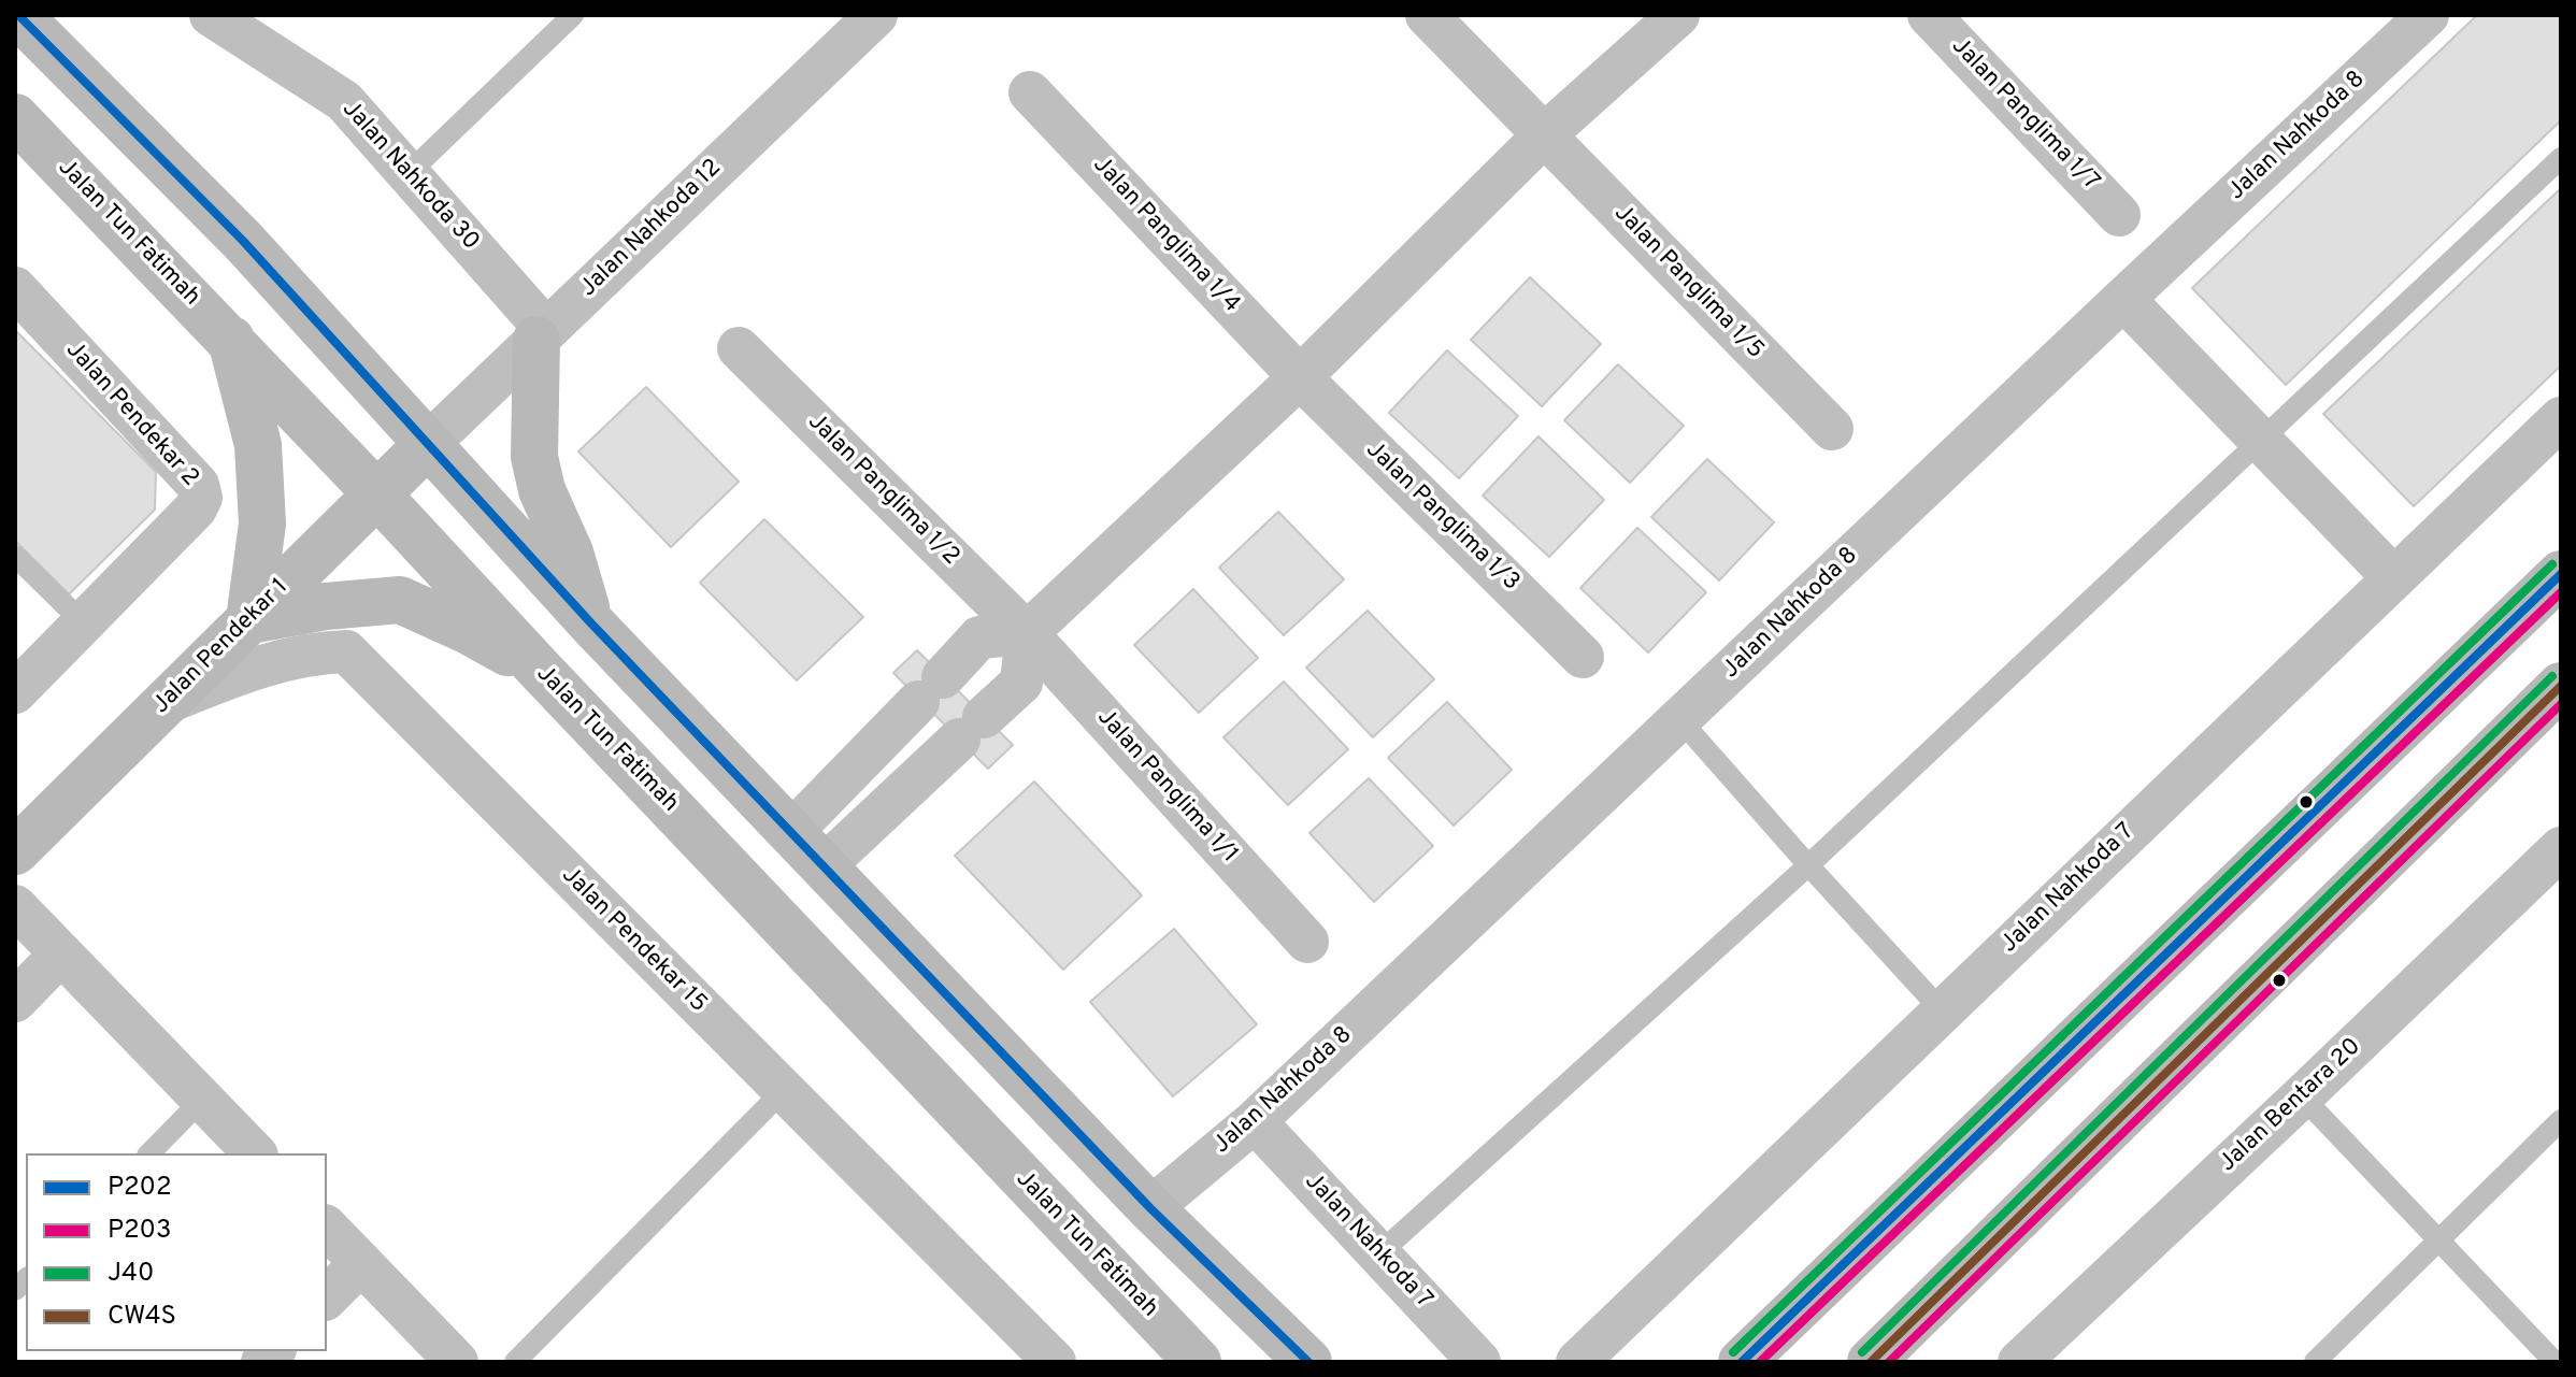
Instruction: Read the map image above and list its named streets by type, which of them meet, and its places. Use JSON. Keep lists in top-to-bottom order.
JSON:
{
  "streets": {
    "main road": ["Jalan Tun Fatimah", "Jalan Pendekar 1"],
    "street": [
      "Jalan Panglima 1/7",
      "Jalan Nahkoda 8",
      "Jalan Nahkoda 30",
      "Jalan Nahkoda 12",
      "Jalan Panglima 1/4",
      "Jalan Panglima 1/5",
      "Jalan Pendekar 2",
      "Jalan Panglima 1/2",
      "Jalan Panglima 1/3",
      "Jalan Panglima 1/1",
      "Jalan Nahkoda 7",
      "Jalan Pendekar 15",
      "Jalan Bentara 20"
    ]
  },
  "crossings": [
    ["Jalan Nahkoda 8", "Jalan Nahkoda 7"],
    ["Jalan Nahkoda 30", "Jalan Nahkoda 12"],
    ["Jalan Nahkoda 12", "Jalan Pendekar 1"],
    ["Jalan Tun Fatimah", "Jalan Pendekar 1"],
    ["Jalan Panglima 1/4", "Jalan Panglima 1/3"],
    ["Jalan Panglima 1/2", "Jalan Panglima 1/1"],
    ["Jalan Pendekar 1", "Jalan Pendekar 15"]
  ],
  "lines": [
    "transit line P202",
    "transit line J40",
    "transit line P203",
    "transit line CW4S"
  ],
  "legend": [
    "P202",
    "P203",
    "J40",
    "CW4S"
  ]
}
